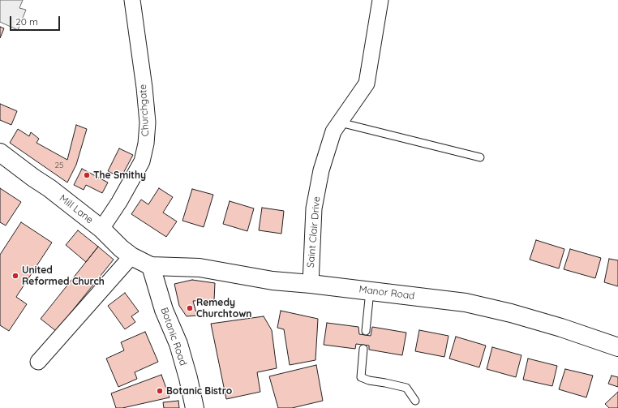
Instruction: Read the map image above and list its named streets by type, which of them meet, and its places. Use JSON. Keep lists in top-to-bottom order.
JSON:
{
  "streets": {
    "main road": ["Mill Lane", "Manor Road", "Botanic Road"],
    "street": ["Churchgate", "Saint Clair Drive"]
  },
  "crossings": [
    ["Churchgate", "Mill Lane"],
    ["Mill Lane", "Manor Road"],
    ["Mill Lane", "Botanic Road"],
    ["Saint Clair Drive", "Manor Road"],
    ["Manor Road", "Botanic Road"]
  ],
  "places": [
    "The Smithy",
    "United Reformed Church",
    "Remedy Churchtown",
    "Botanic Bistro"
  ],
  "house_numbers": ["25"],
  "scale_bar": "20 m"
}
